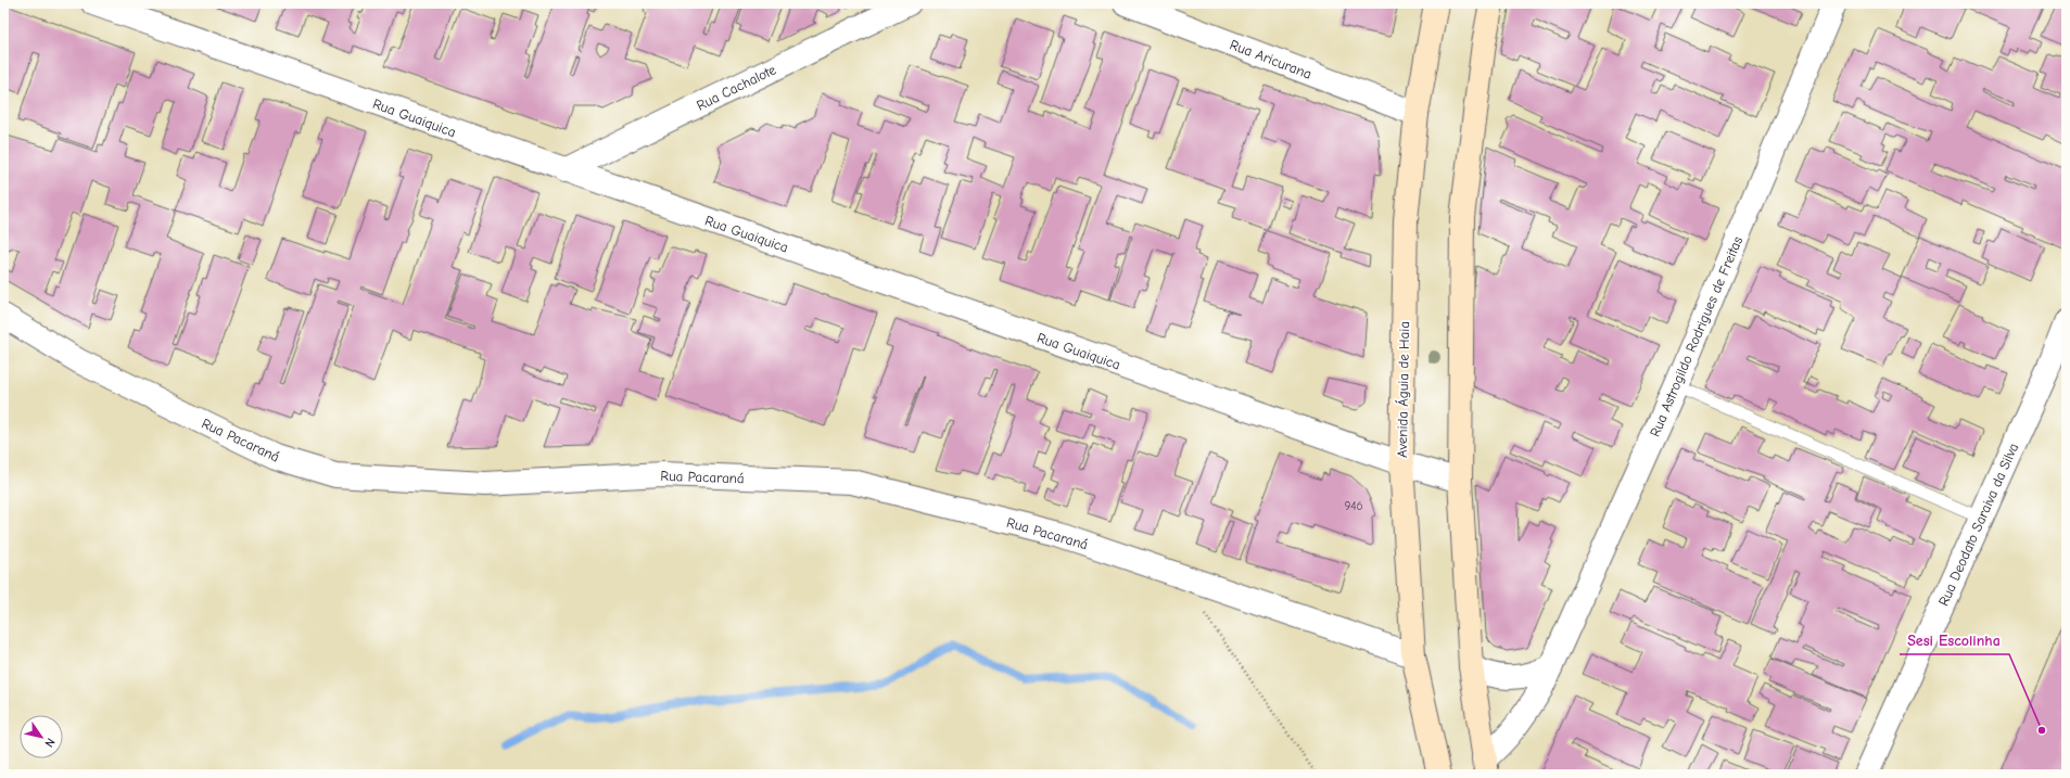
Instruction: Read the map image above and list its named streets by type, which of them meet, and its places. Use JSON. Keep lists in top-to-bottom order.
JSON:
{
  "streets": {
    "main road": ["Avenida Águia de Haia"],
    "street": [
      "Rua Aricurana",
      "Rua Cachalote",
      "Rua Guaiquica",
      "Rua Astrogildo Rodrigues de Freitas",
      "Rua Pacaraná",
      "Rua Deodato Saraiva da Silva"
    ]
  },
  "crossings": [
    ["Rua Aricurana", "Avenida Águia de Haia"],
    ["Rua Cachalote", "Rua Guaiquica"],
    ["Rua Guaiquica", "Avenida Águia de Haia"],
    ["Avenida Águia de Haia", "Rua Pacaraná"]
  ],
  "places": ["Sesi Escolinha"],
  "house_numbers": ["946"],
  "north": "bottom right"
}
